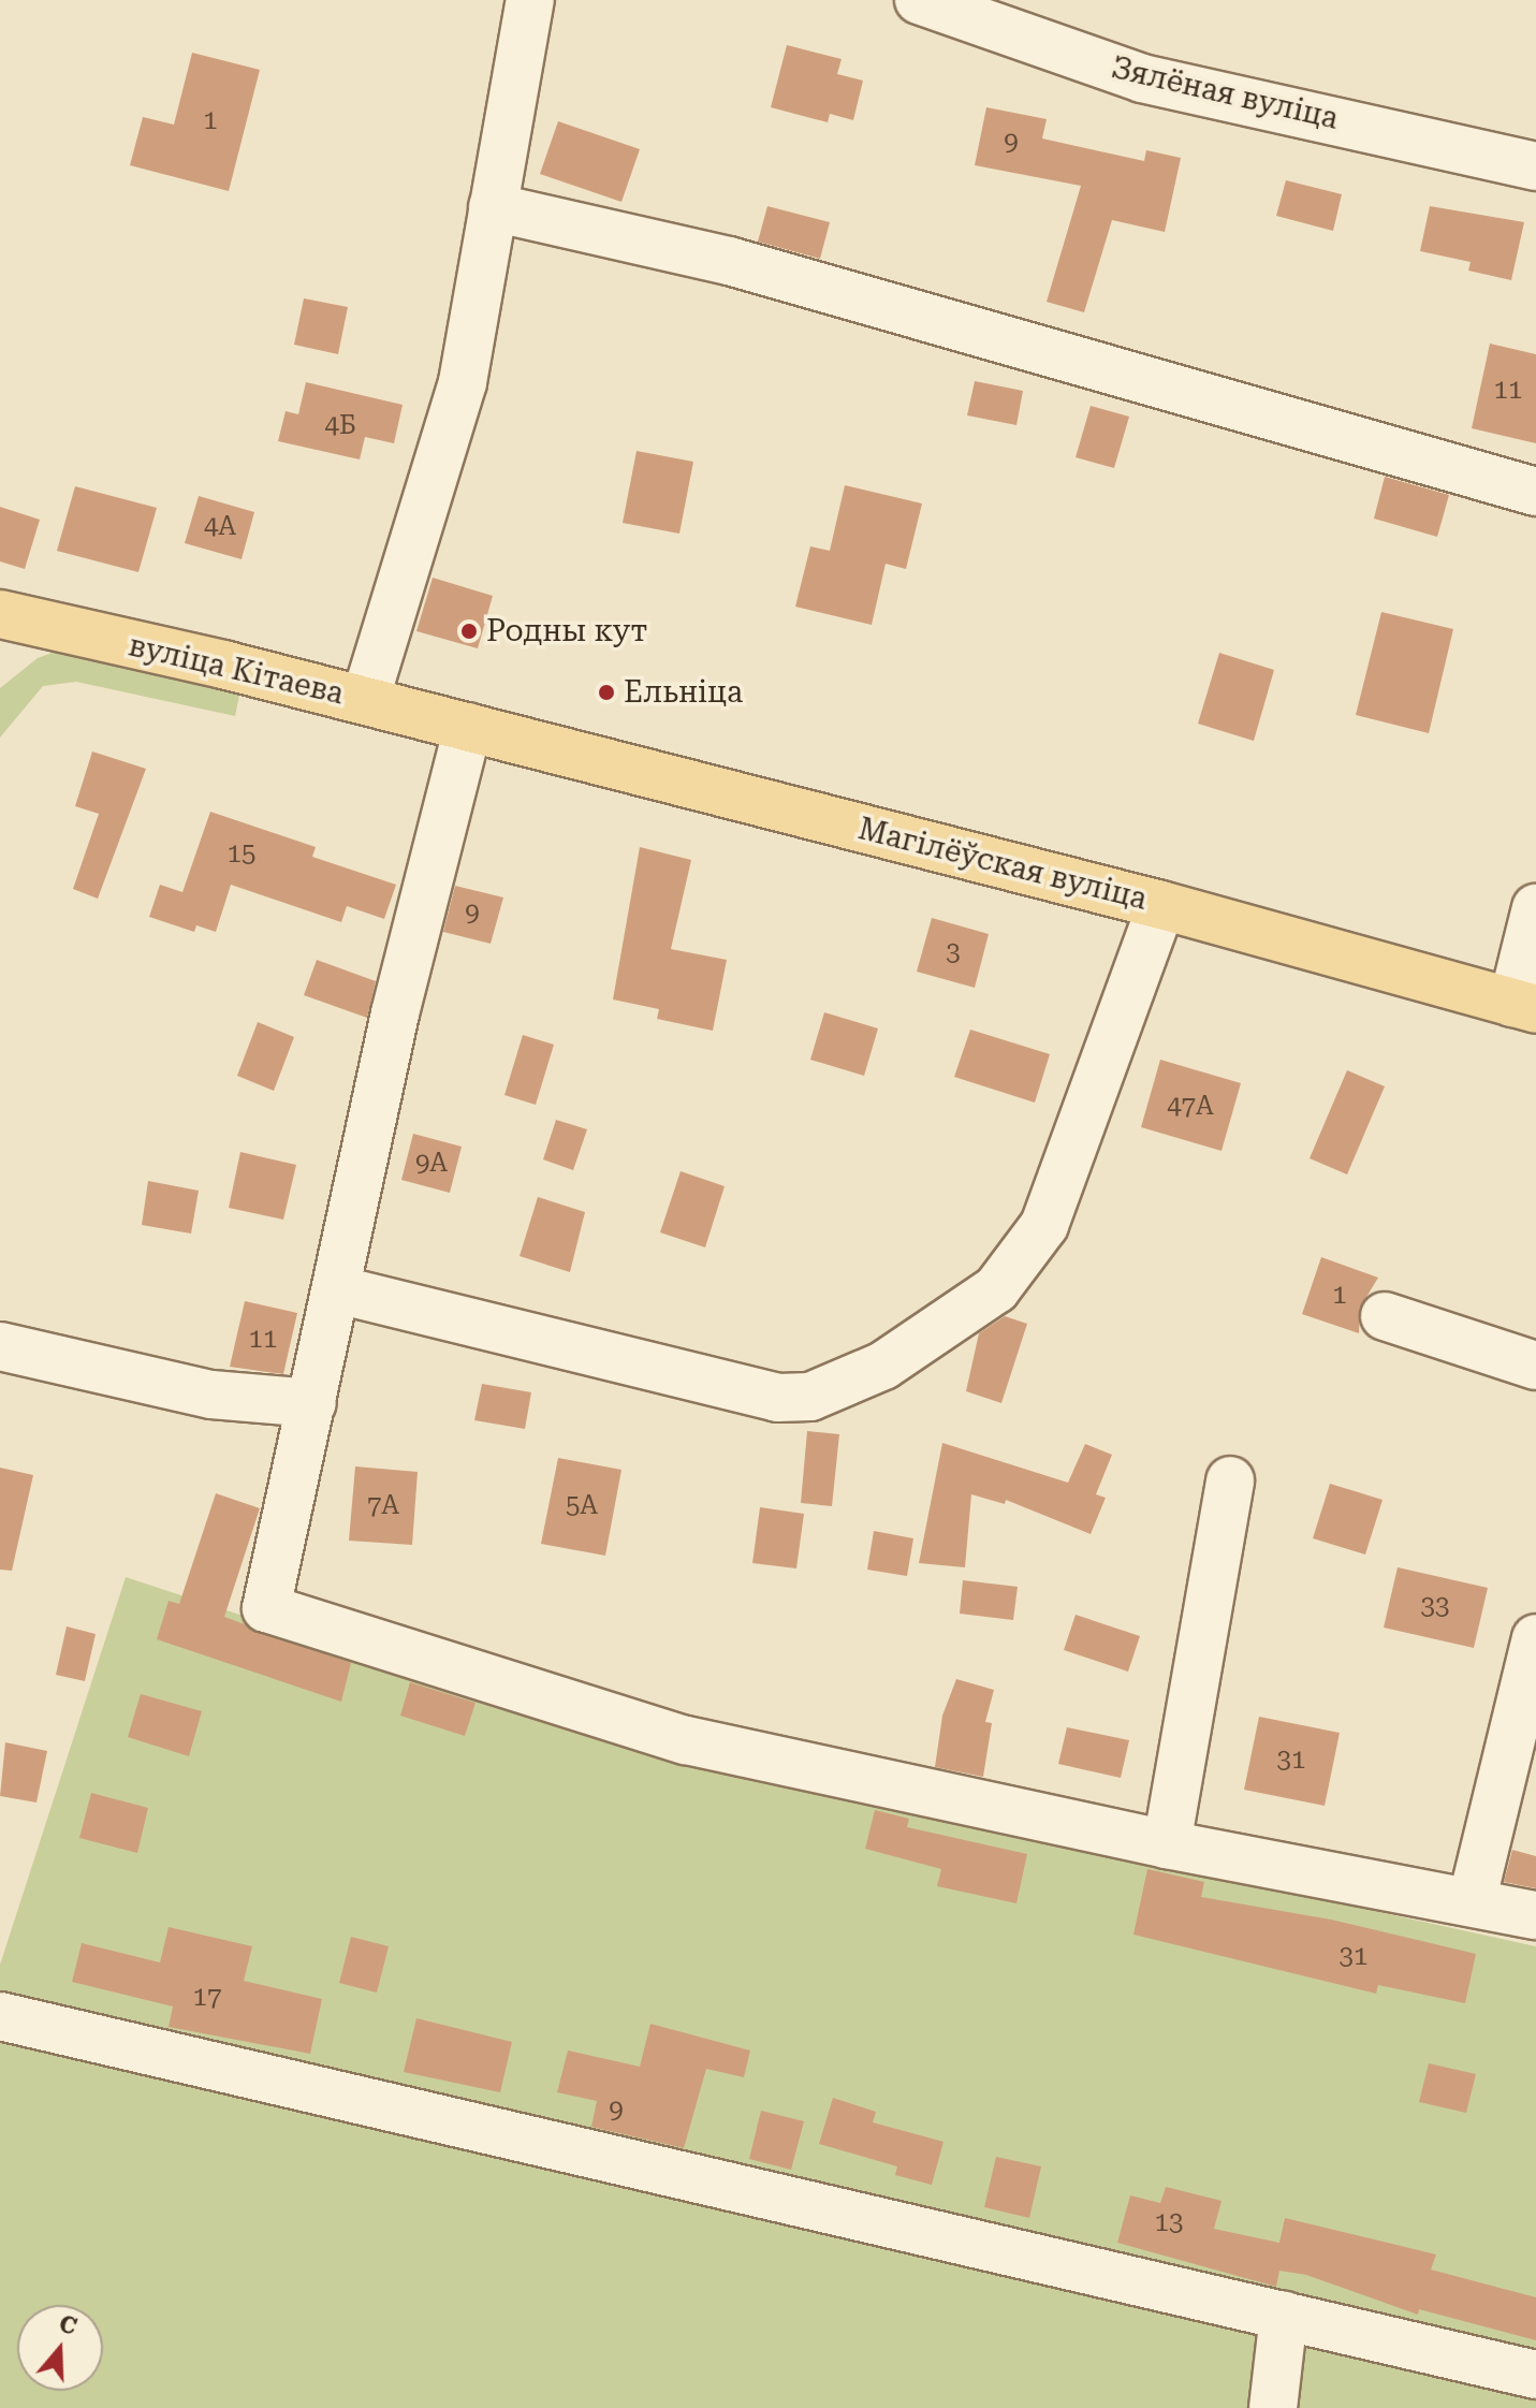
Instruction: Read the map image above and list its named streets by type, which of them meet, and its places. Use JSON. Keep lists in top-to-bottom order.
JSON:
{
  "streets": {
    "main road": ["вуліца Кітаева", "Магілёўская вуліца"],
    "street": ["Зялёная вуліца"]
  },
  "crossings": [
    ["вуліца Кітаева", "Магілёўская вуліца"]
  ],
  "places": ["Родны кут", "Ельніца"],
  "house_numbers": [
    "1",
    "9",
    "11",
    "4Б",
    "4А",
    "15",
    "9",
    "3",
    "47А",
    "9А",
    "1",
    "11",
    "7А",
    "5А",
    "33",
    "31",
    "31",
    "17",
    "9",
    "13"
  ],
  "north": "top"
}
